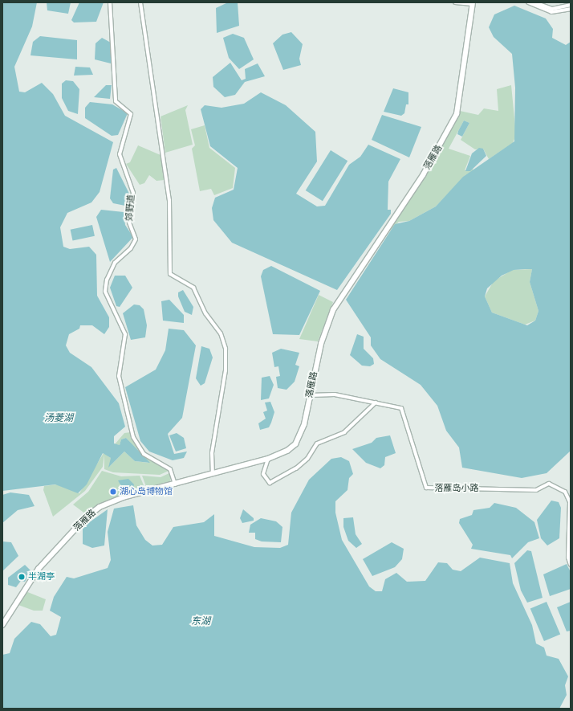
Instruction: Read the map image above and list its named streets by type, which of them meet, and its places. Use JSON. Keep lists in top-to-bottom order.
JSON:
{
  "streets": {
    "street": ["落雁路", "郊野道", "落雁岛小路"]
  },
  "crossings": [
    ["落雁路", "郊野道"],
    ["落雁路", "落雁岛小路"]
  ],
  "water": ["汤菱湖", "东湖"],
  "places": ["湖心岛博物馆", "半湖亭"]
}
